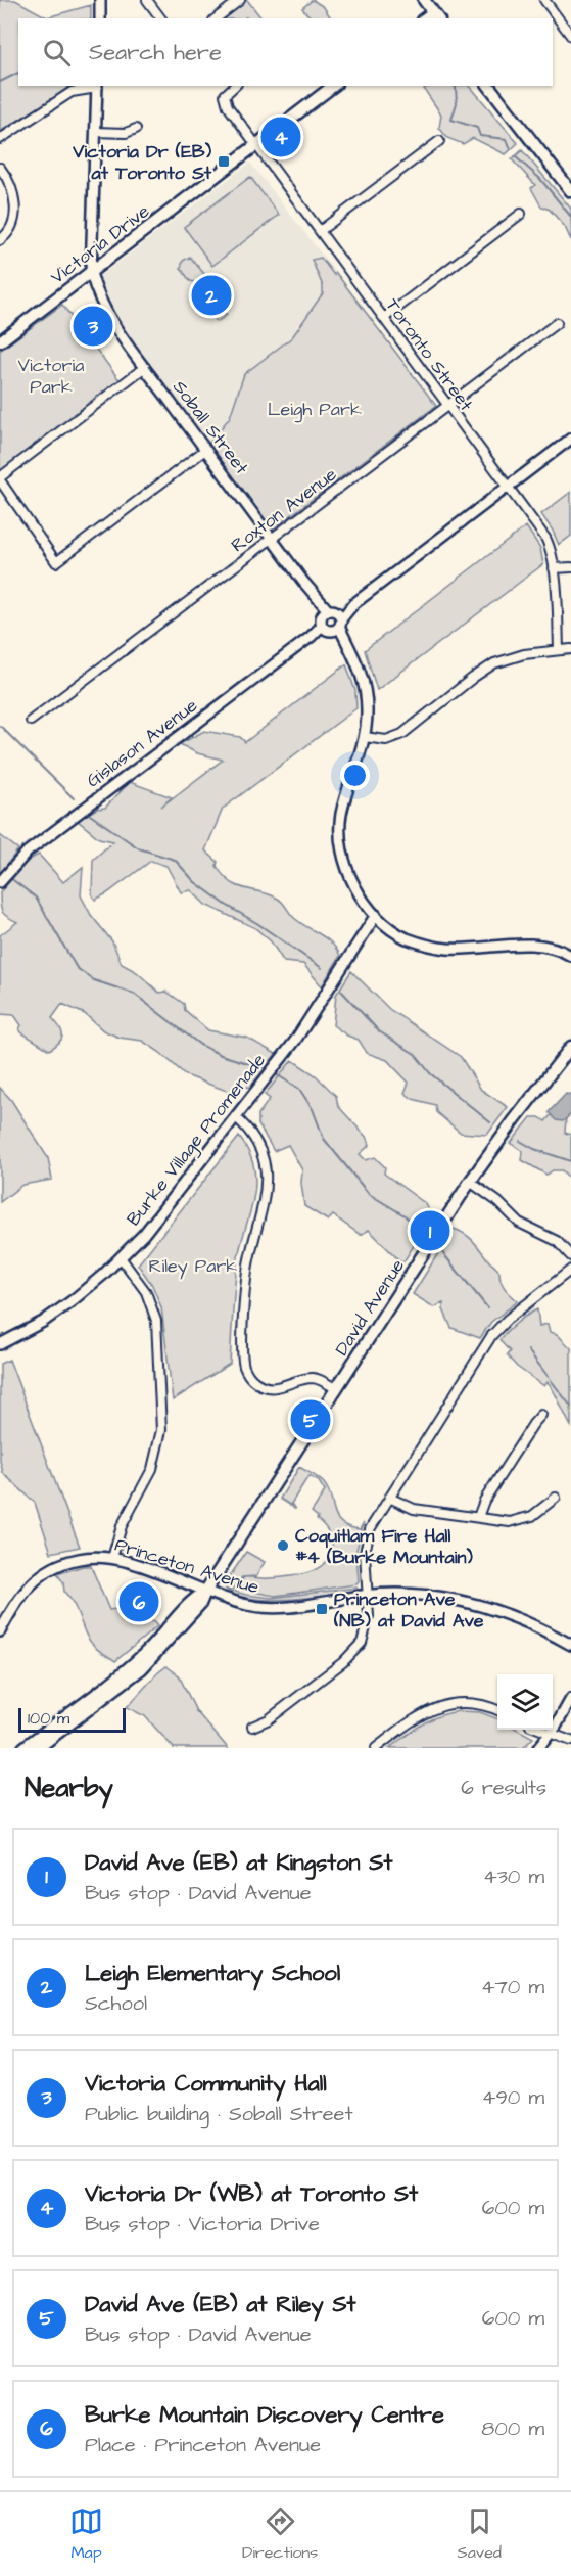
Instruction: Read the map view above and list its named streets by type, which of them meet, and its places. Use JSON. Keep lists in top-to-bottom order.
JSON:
{
  "streets": {
    "main road": ["Victoria Drive", "David Avenue"],
    "street": [
      "Toronto Street",
      "Soball Street",
      "Roxton Avenue",
      "Gislason Avenue",
      "Burke Village Promenade",
      "Princeton Avenue"
    ]
  },
  "crossings": [
    ["Victoria Drive", "Toronto Street"],
    ["Victoria Drive", "Soball Street"],
    ["Toronto Street", "Roxton Avenue"],
    ["Toronto Street", "Gislason Avenue"],
    ["Soball Street", "Roxton Avenue"],
    ["Soball Street", "Gislason Avenue"],
    ["Soball Street", "Burke Village Promenade"],
    ["David Avenue", "Princeton Avenue"]
  ],
  "parks": ["Victoria Park", "Leigh Park", "Riley Park"],
  "places": {
    "transit": ["Victoria Dr (EB) at Toronto St", "Princeton Ave (NB) at David Ave"],
    "other": ["Coquitlam Fire Hall #4 (Burke Mountain)"]
  },
  "scale_bar": "100 m",
  "page": {
    "search": "Search here",
    "pins": [
      "4",
      "2",
      "3",
      "1",
      "5",
      "6"
    ],
    "scale": "100 m",
    "heading": ["Nearby", "6 results"],
    "list": [
      {
        "mark": "1",
        "name": "David Ave (EB) at Kingston St",
        "note": "Bus stop · David Avenue",
        "value": "430 m"
      },
      {
        "mark": "2",
        "name": "Leigh Elementary School",
        "note": "School",
        "value": "470 m"
      },
      {
        "mark": "3",
        "name": "Victoria Community Hall",
        "note": "Public building · Soball Street",
        "value": "490 m"
      },
      {
        "mark": "4",
        "name": "Victoria Dr (WB) at Toronto St",
        "note": "Bus stop · Victoria Drive",
        "value": "600 m"
      },
      {
        "mark": "5",
        "name": "David Ave (EB) at Riley St",
        "note": "Bus stop · David Avenue",
        "value": "600 m"
      },
      {
        "mark": "6",
        "name": "Burke Mountain Discovery Centre",
        "note": "Place · Princeton Avenue",
        "value": "800 m"
      }
    ],
    "nav": ["Map", "Directions", "Saved"]
  }
}
